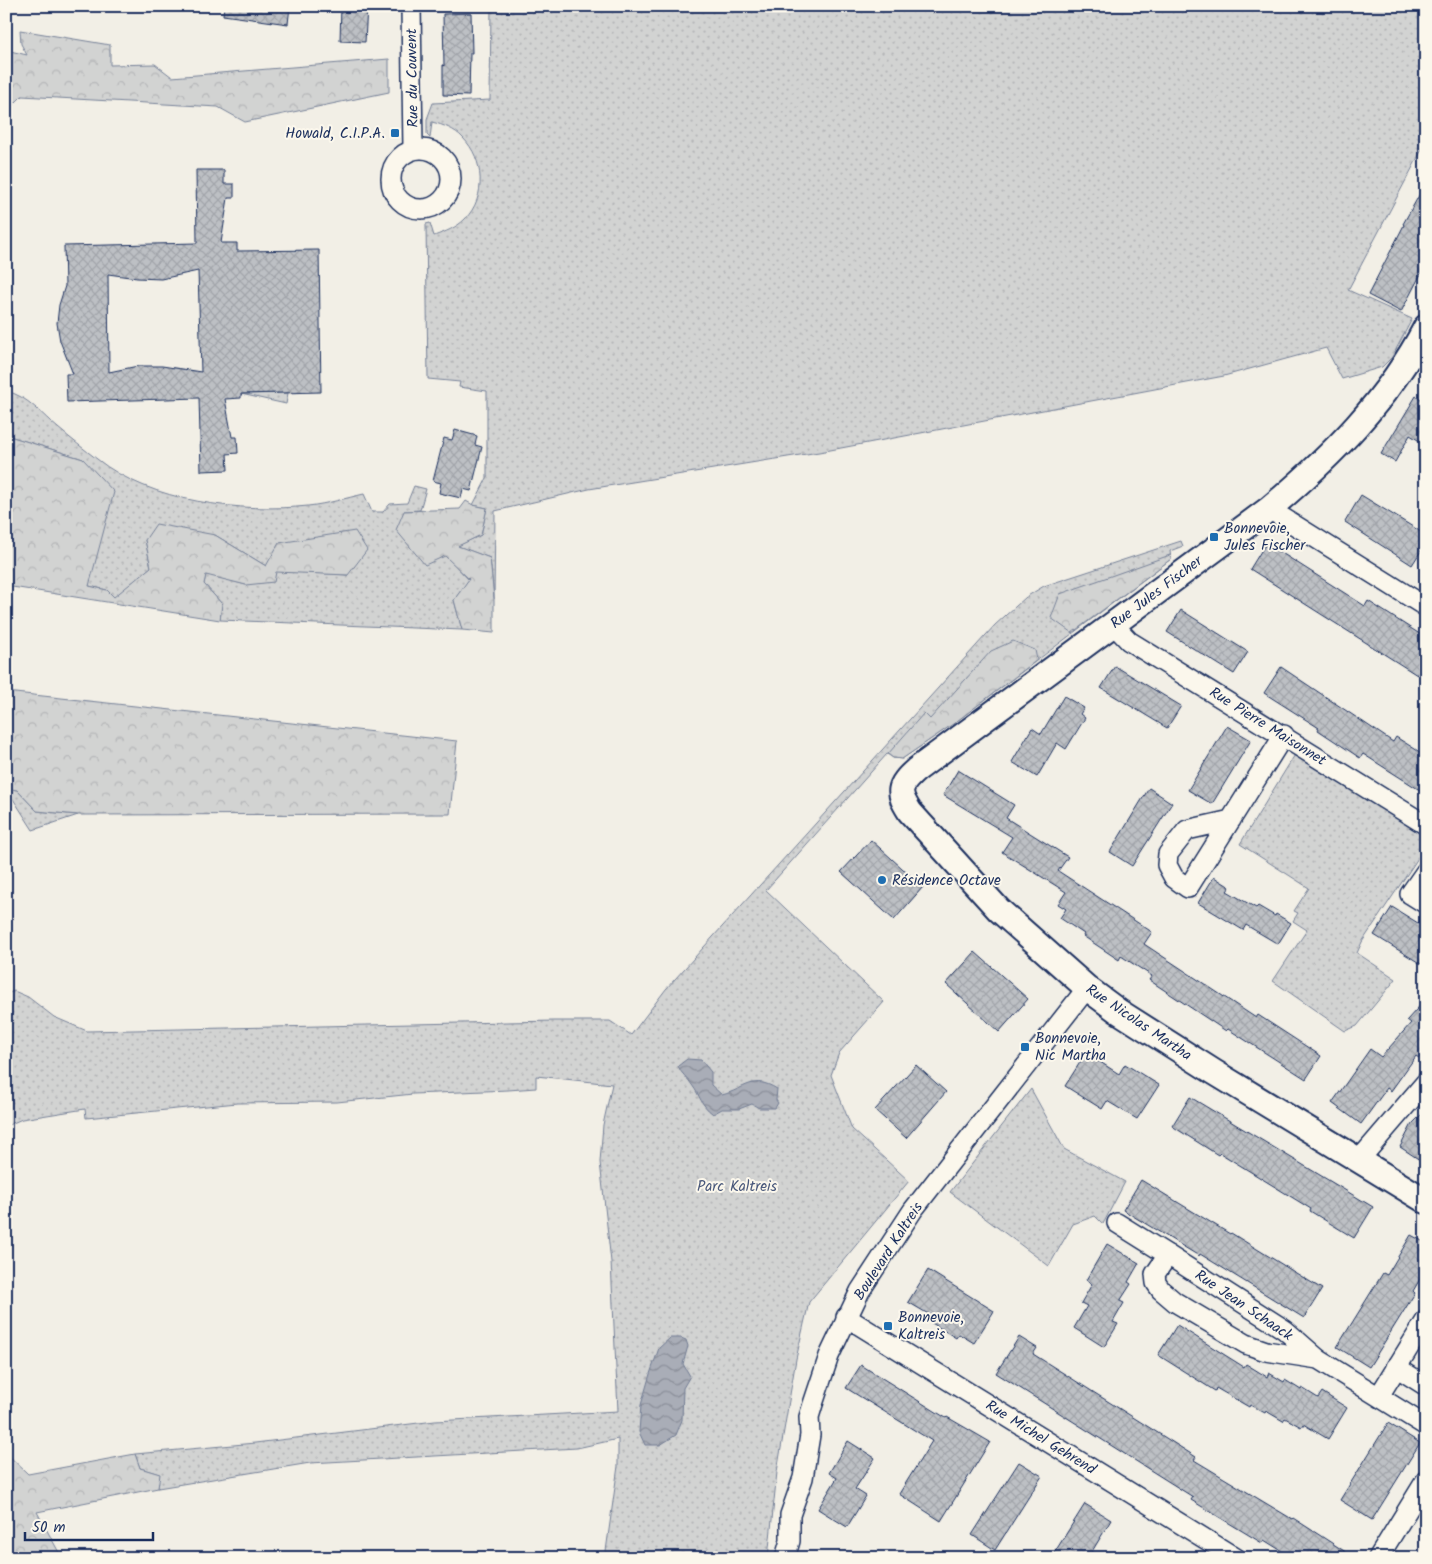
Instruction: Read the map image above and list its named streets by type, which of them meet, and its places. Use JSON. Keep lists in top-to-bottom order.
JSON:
{
  "streets": {
    "street": [
      "Rue du Couvent",
      "Rue Jules Fischer",
      "Rue Pierre Maisonnet",
      "Rue Nicolas Martha",
      "Boulevard Kaltreis",
      "Rue Jean Schaack",
      "Rue Michel Gehrend"
    ]
  },
  "crossings": [
    ["Rue Jules Fischer", "Rue Pierre Maisonnet"],
    ["Rue Jules Fischer", "Rue Nicolas Martha"],
    ["Rue Nicolas Martha", "Boulevard Kaltreis"],
    ["Boulevard Kaltreis", "Rue Michel Gehrend"]
  ],
  "parks": ["Parc Kaltreis"],
  "places": {
    "transit": [
      "Howald, C.I.P.A.",
      "Bonnevoie, Jules Fischer",
      "Bonnevoie, Nic Martha",
      "Bonnevoie, Kaltreis"
    ],
    "other": ["Résidence Octave"]
  },
  "scale_bar": "50 m"
}
